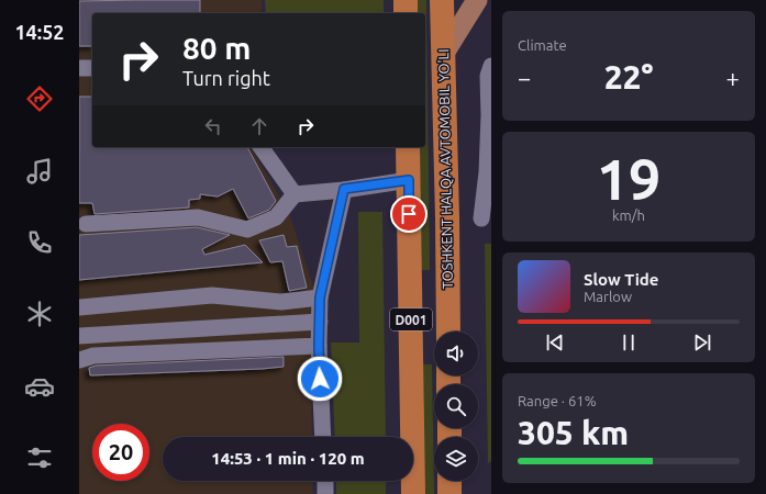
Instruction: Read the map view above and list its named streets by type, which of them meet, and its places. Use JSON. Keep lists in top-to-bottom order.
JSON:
{
  "streets": {
    "highway": ["TOSHKENT HALQA AVTOMOBIL YO'LI", "D001"]
  },
  "page": {
    "tabs": "14:52",
    "tile": [
      "Climate",
      ["19", "km/h"],
      ["Range · 61%", "305 km"]
    ],
    "turn": ["80 m", "Turn right"],
    "heat": ["−", "22°", "+"],
    "song": ["Slow Tide", "Marlow"],
    "limit": "20",
    "trip": "14:53 · 1 min · 120 m"
  }
}
